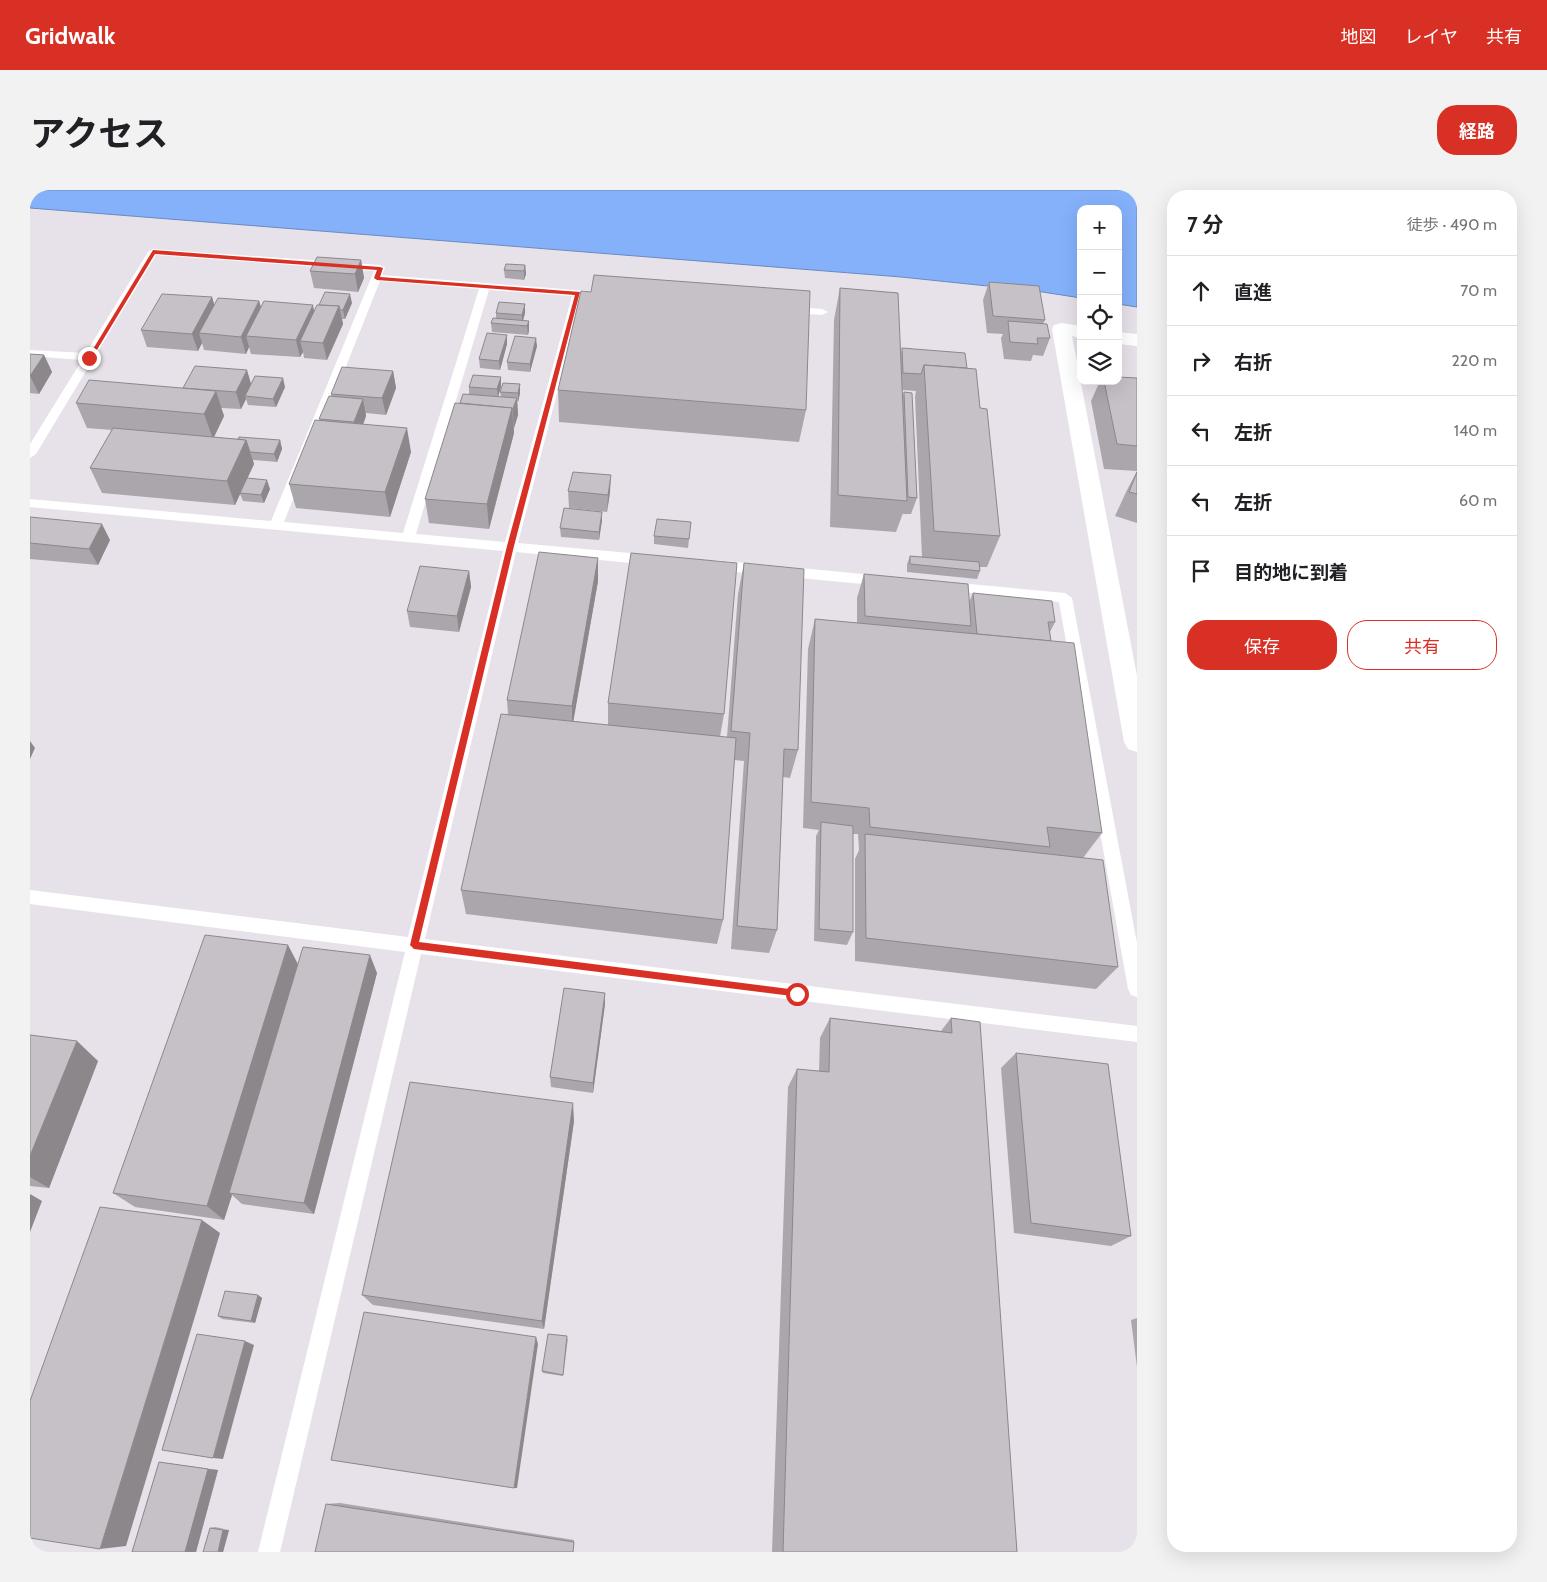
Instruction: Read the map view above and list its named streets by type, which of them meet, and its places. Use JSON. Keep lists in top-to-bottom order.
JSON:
{
  "page": {
    "header": "Gridwalk",
    "nav": ["地図", "レイヤ", "共有"],
    "title": "アクセス",
    "buttons": [
      "経路",
      ["保存", "共有"]
    ],
    "heading": ["7 分", "徒歩 · 490 m"],
    "map_buttons": ["+", "−"],
    "list": [
      ["直進", "70 m"],
      ["右折", "220 m"],
      ["左折", "140 m"],
      ["左折", "60 m"],
      "目的地に到着"
    ]
  }
}
